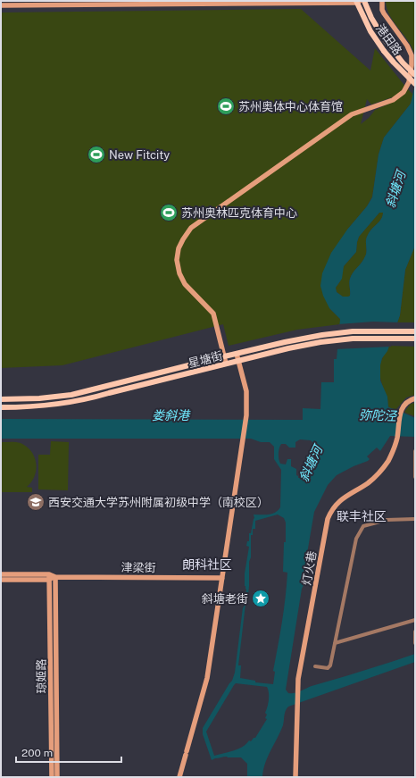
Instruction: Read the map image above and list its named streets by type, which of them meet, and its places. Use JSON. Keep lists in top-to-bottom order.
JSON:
{
  "streets": {
    "main road": ["港田路", "星塘街"],
    "street": ["津梁街", "灯火巷", "琼姬路"]
  },
  "crossings": [
    ["津梁街", "琼姬路"]
  ],
  "districts": ["联丰社区", "朗科社区"],
  "water": ["斜塘河", "娄斜港", "弥陀泾"],
  "places": {
    "sports": ["苏州奥体中心体育馆", "New Fitcity", "苏州奥林匹克体育中心"],
    "school or university": ["西安交通大学苏州附属初级中学（南校区）"],
    "place": ["斜塘老街"]
  },
  "scale_bar": "200 m"
}
